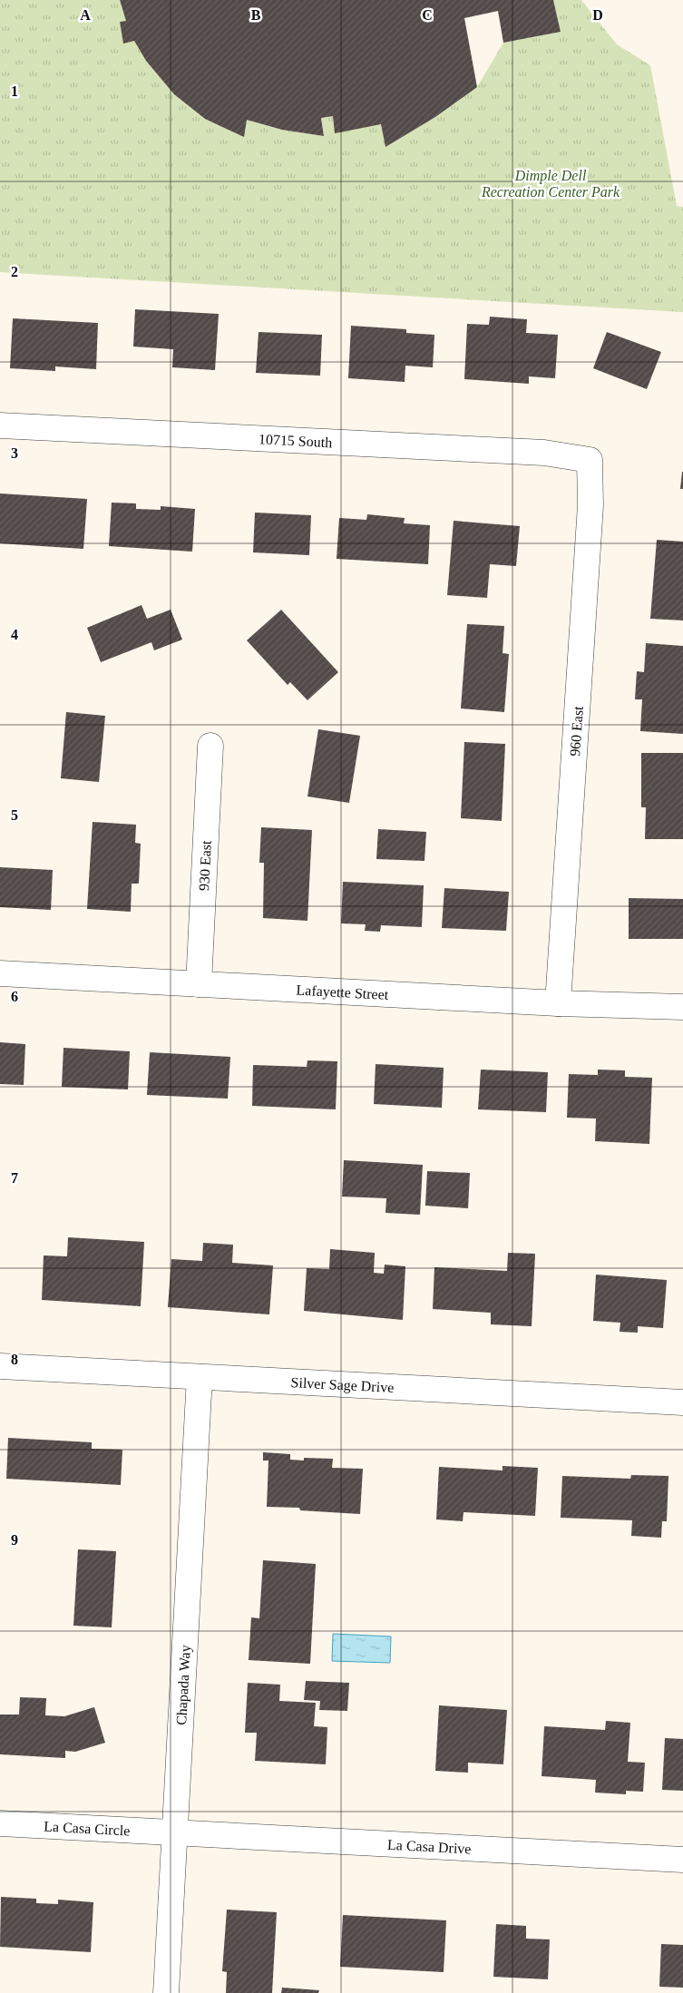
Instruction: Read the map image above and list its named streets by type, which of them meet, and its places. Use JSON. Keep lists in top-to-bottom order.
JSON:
{
  "streets": {
    "street": [
      "10715 South",
      "960 East",
      "930 East",
      "Lafayette Street",
      "Silver Sage Drive",
      "Chapada Way",
      "La Casa Circle",
      "La Casa Drive"
    ]
  },
  "crossings": [
    ["10715 South", "960 East"],
    ["960 East", "Lafayette Street"],
    ["930 East", "Lafayette Street"],
    ["Silver Sage Drive", "Chapada Way"],
    ["Chapada Way", "La Casa Circle"],
    ["Chapada Way", "La Casa Drive"],
    ["La Casa Circle", "La Casa Drive"]
  ],
  "parks": ["Dimple Dell Recreation Center Park"],
  "grid": {
    "columns": [
      "A",
      "B",
      "C",
      "D"
    ],
    "rows": [
      "1",
      "2",
      "3",
      "4",
      "5",
      "6",
      "7",
      "8",
      "9"
    ]
  }
}
